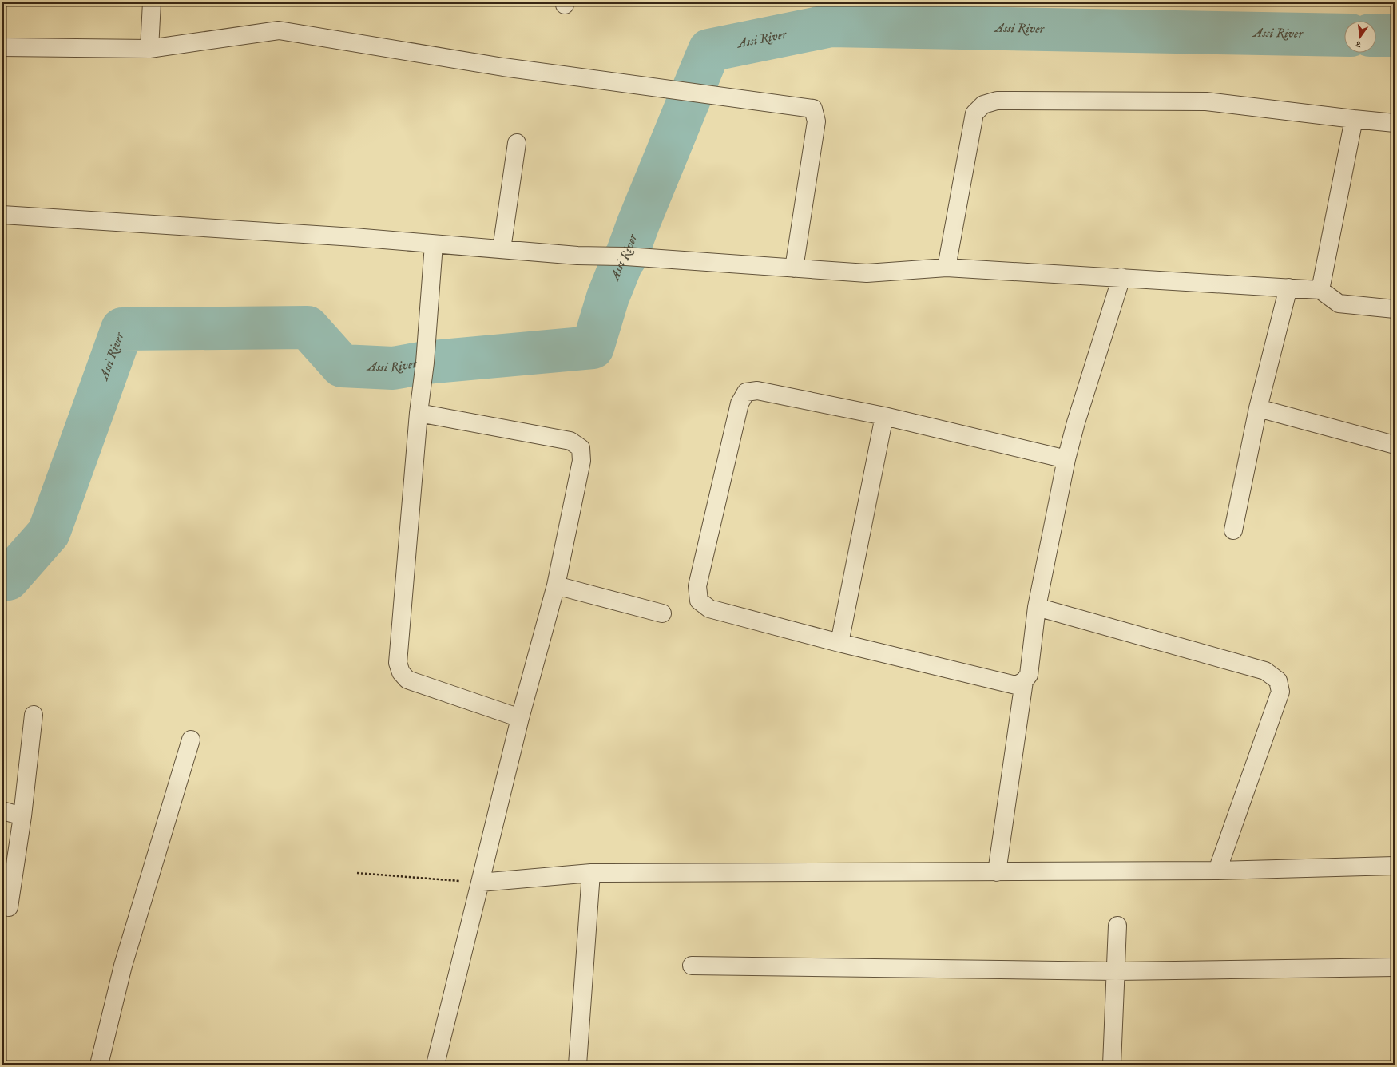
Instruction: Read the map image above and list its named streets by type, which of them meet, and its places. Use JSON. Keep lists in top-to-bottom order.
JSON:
{
  "water": ["Assi River"],
  "north": "bottom"
}
